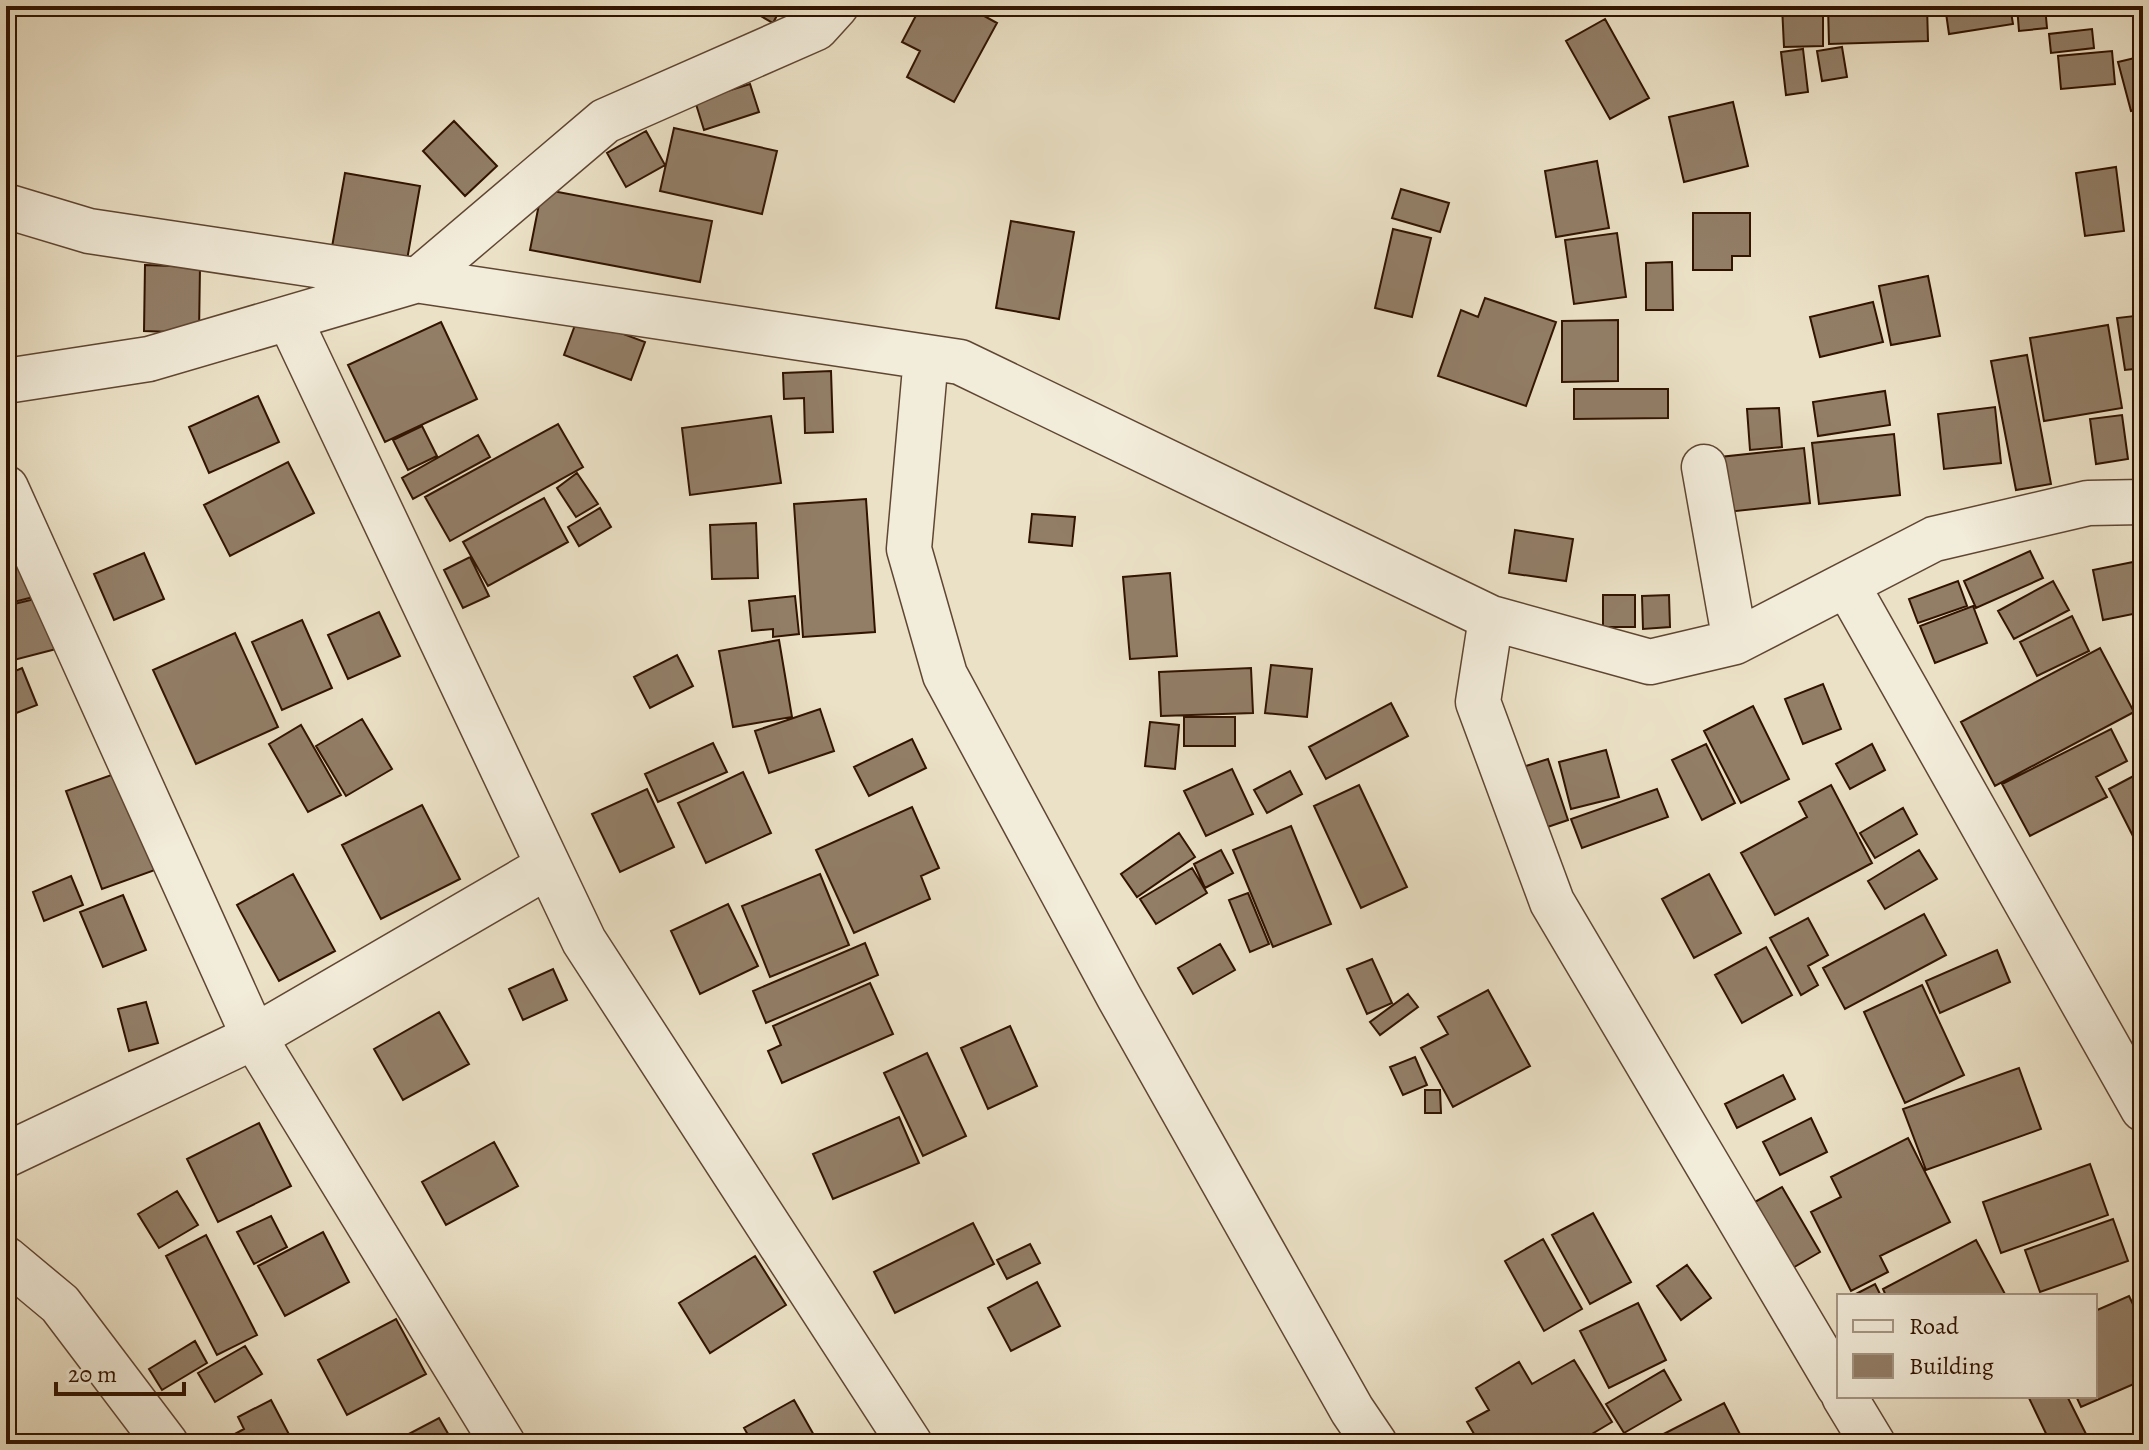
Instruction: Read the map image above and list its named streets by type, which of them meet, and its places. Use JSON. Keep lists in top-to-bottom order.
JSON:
{
  "legend": ["Road", "Building"],
  "scale_bar": "20 m"
}
